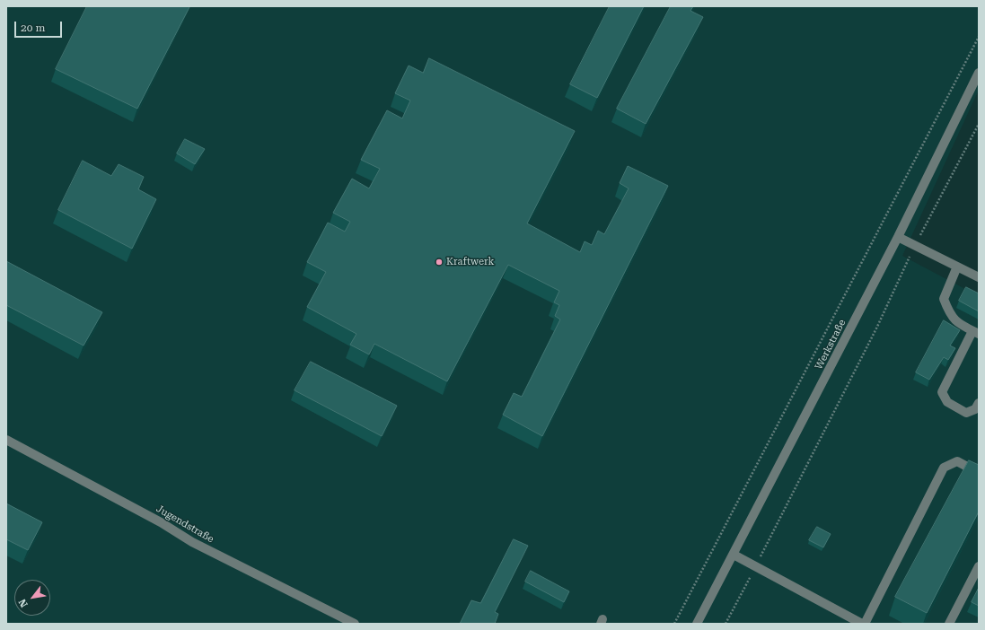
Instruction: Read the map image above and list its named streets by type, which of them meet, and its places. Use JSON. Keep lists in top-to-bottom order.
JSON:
{
  "streets": {
    "street": ["Werkstraße", "Jugendstraße"]
  },
  "places": ["Kraftwerk"],
  "scale_bar": "20 m",
  "north": "bottom left"
}
